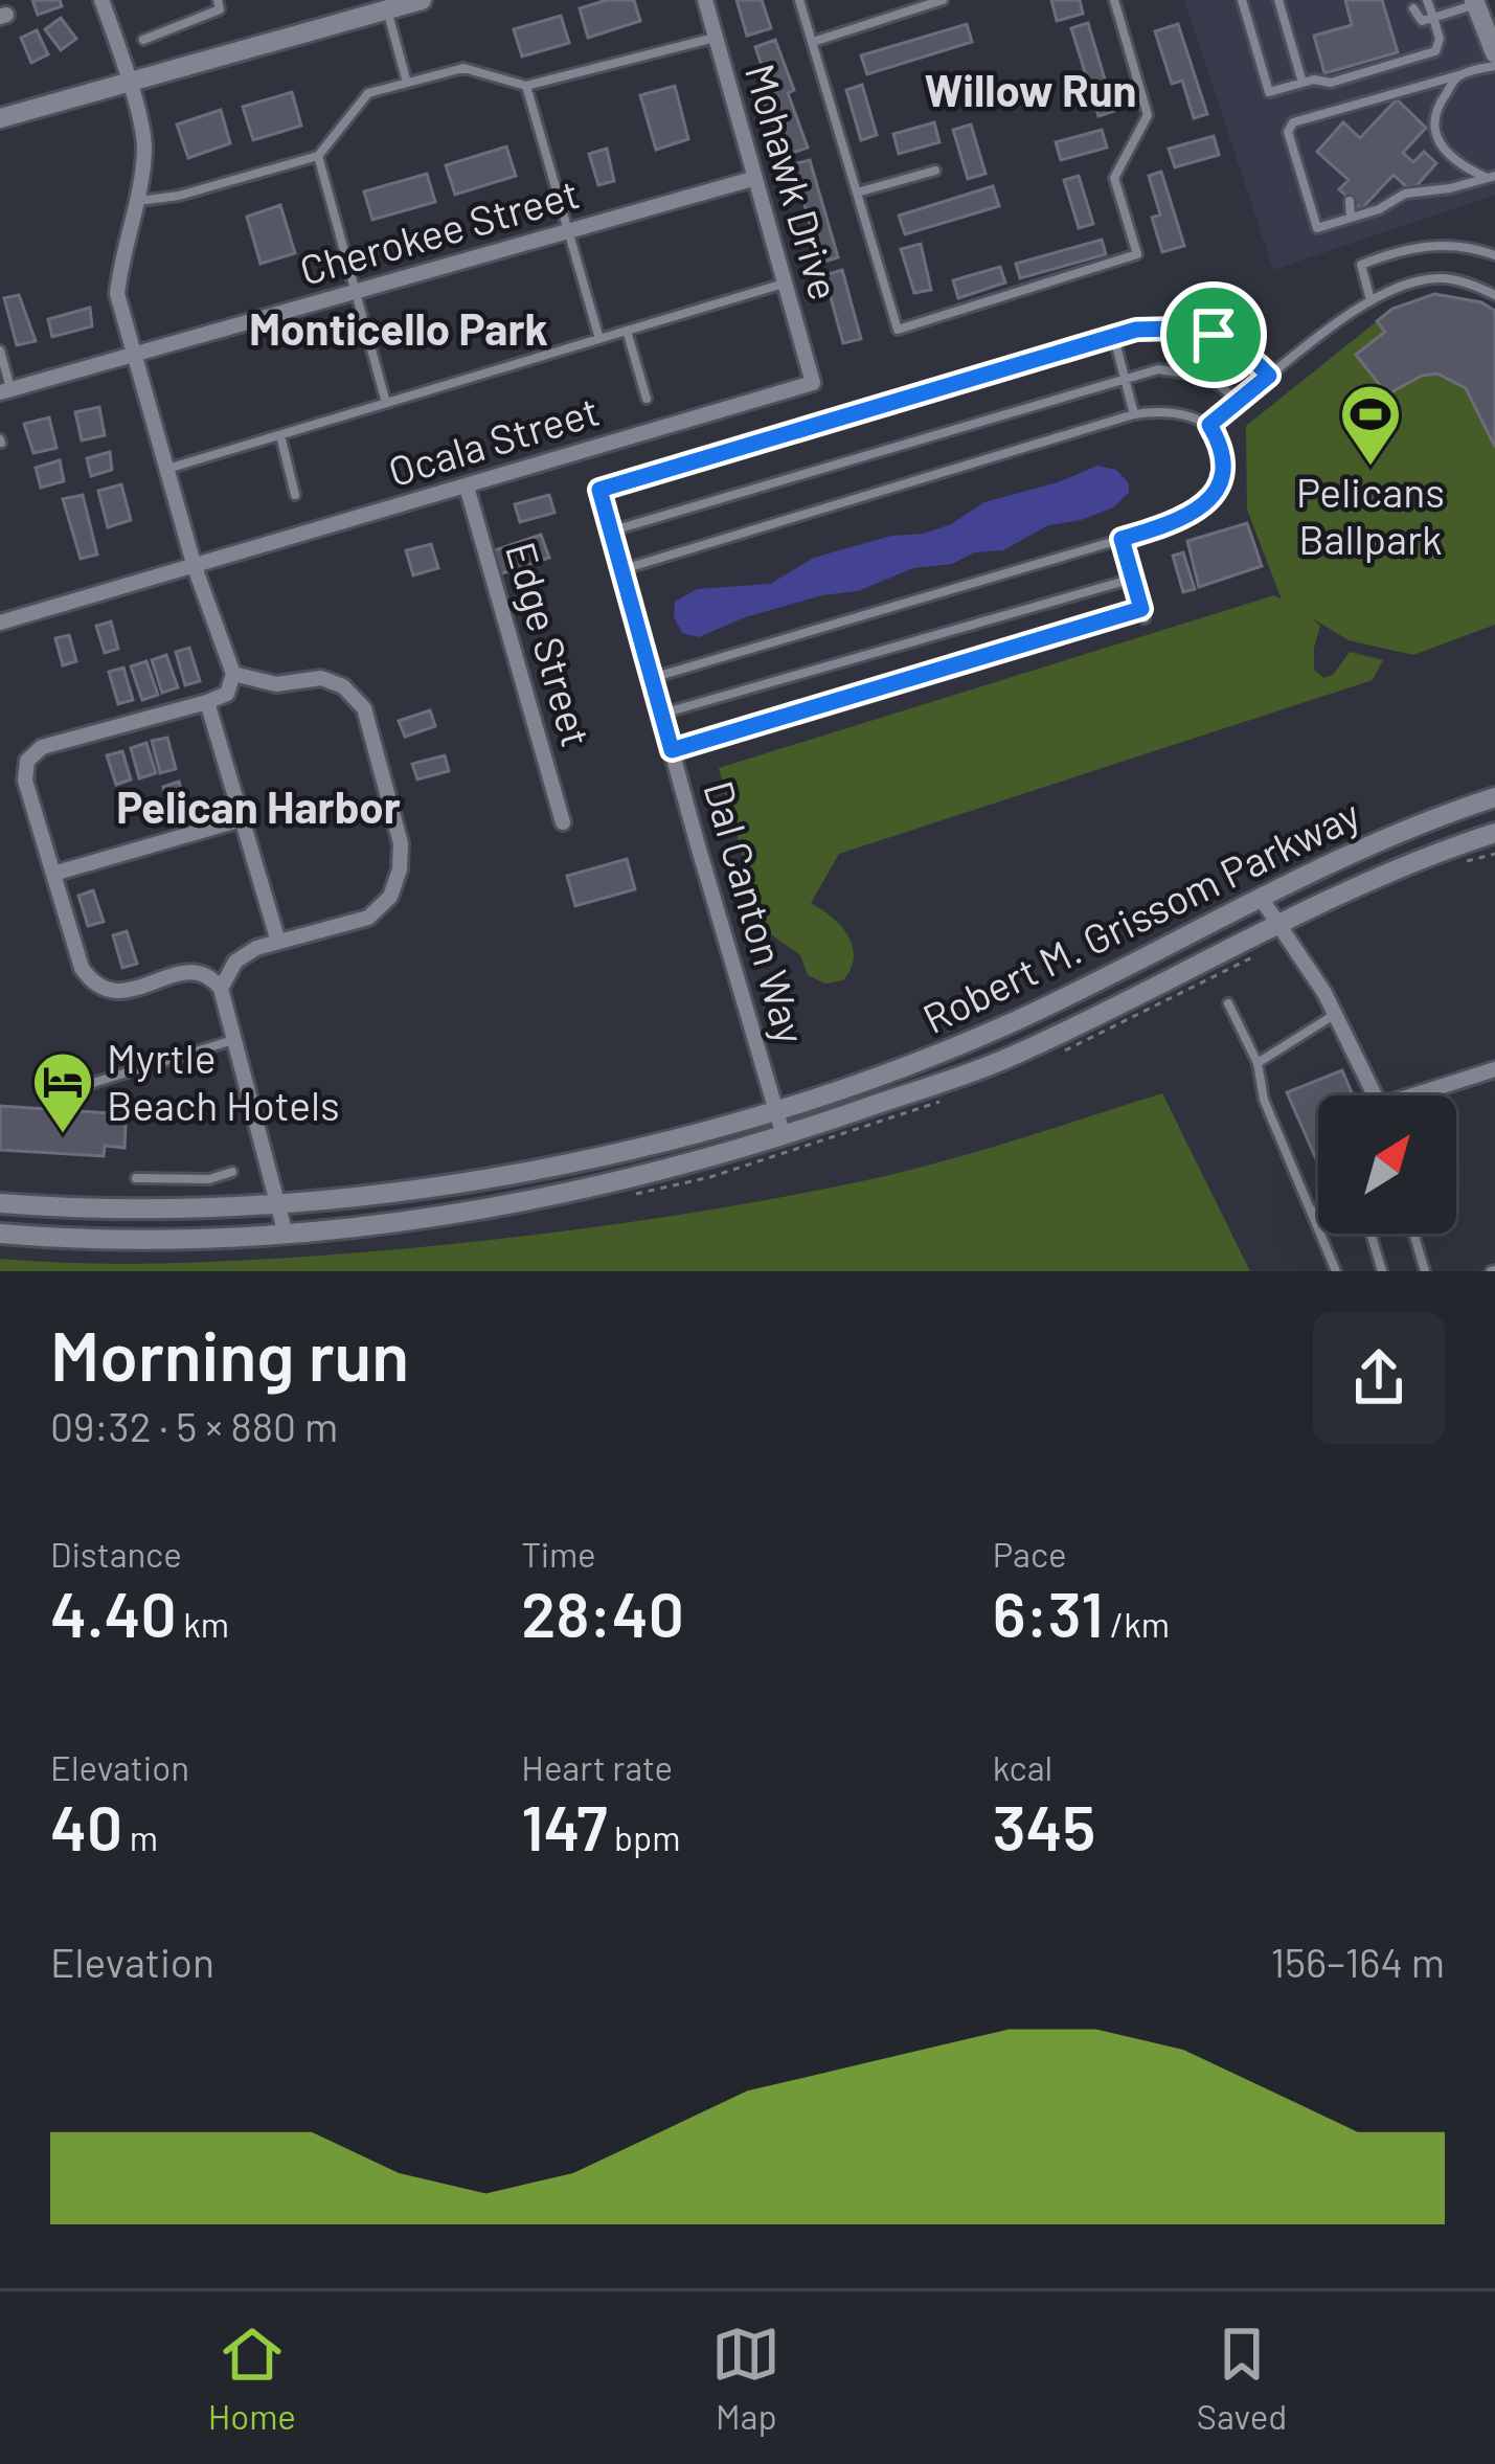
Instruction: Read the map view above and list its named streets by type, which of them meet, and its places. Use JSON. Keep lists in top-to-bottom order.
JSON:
{
  "streets": {
    "main road": ["Robert M. Grissom Parkway"],
    "street": [
      "Mohawk Drive",
      "Cherokee Street",
      "Ocala Street",
      "Edge Street",
      "Dal Canton Way"
    ]
  },
  "crossings": [
    ["Mohawk Drive", "Cherokee Street"],
    ["Mohawk Drive", "Ocala Street"],
    ["Ocala Street", "Edge Street"],
    ["Dal Canton Way", "Robert M. Grissom Parkway"]
  ],
  "districts": ["Willow Run", "Monticello Park", "Pelican Harbor"],
  "places": {
    "sports": ["Pelicans Ballpark"],
    "hotel": ["Myrtle Beach Hotels"]
  },
  "north": "top right",
  "page": {
    "heading": ["Morning run", "09:32 · 5 × 880 m"],
    "stats": [
      ["Distance", "4.40 km"],
      ["Time", "28:40"],
      ["Pace", "6:31 /km"],
      ["Elevation", "40 m"],
      ["Heart rate", "147 bpm"],
      ["kcal", "345"]
    ],
    "chart": ["Elevation", "156–164 m"],
    "tabs": ["Home", "Map", "Saved"]
  }
}
